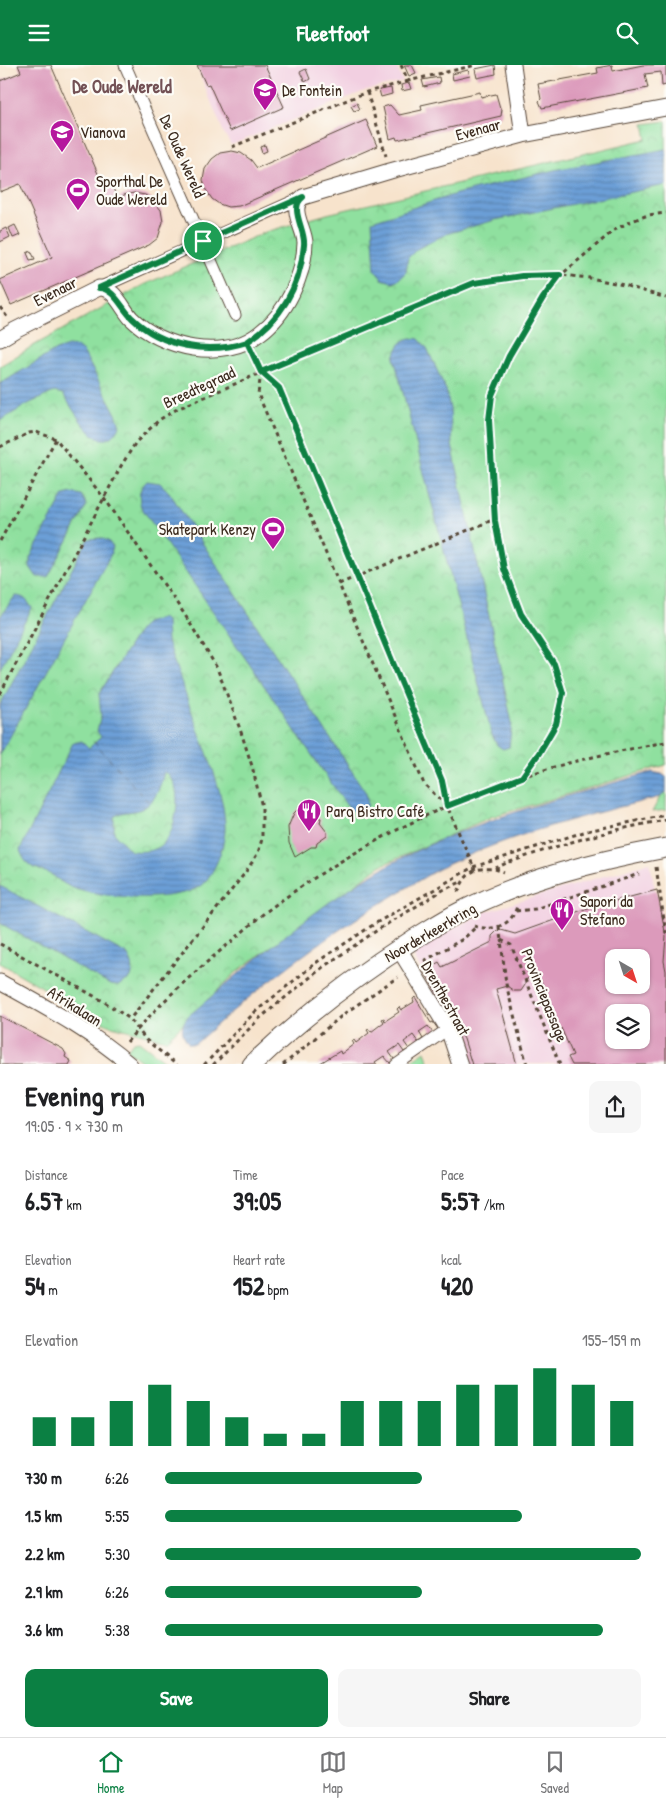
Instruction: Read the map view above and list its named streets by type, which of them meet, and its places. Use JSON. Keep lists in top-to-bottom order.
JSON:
{
  "streets": {
    "street": [
      "Evenaar",
      "De Oude Wereld",
      "Noorderkeerkring",
      "Drenthestraat",
      "Afrikalaan"
    ],
    "path": ["Breedtegraad", "Provinciepassage"]
  },
  "crossings": [
    ["Evenaar", "De Oude Wereld"],
    ["Noorderkeerkring", "Provinciepassage"],
    ["Noorderkeerkring", "Drenthestraat"]
  ],
  "districts": ["De Oude Wereld"],
  "places": {
    "school or university": ["De Fontein", "Vianova"],
    "sports": ["Sporthal De Oude Wereld", "Skatepark Kenzy"],
    "restaurant": ["Parq Bistro Café", "Sapori da Stefano"]
  },
  "north": "bottom right",
  "page": {
    "header": "Fleetfoot",
    "heading": ["Evening run", "19:05 · 9 × 730 m"],
    "stats": [
      ["Distance", "6.57 km"],
      ["Time", "39:05"],
      ["Pace", "5:57 /km"],
      ["Elevation", "54 m"],
      ["Heart rate", "152 bpm"],
      ["kcal", "420"]
    ],
    "chart": ["Elevation", "155–159 m"],
    "list": [
      {
        "name": "730 m",
        "note": "6:26"
      },
      {
        "name": "1.5 km",
        "note": "5:55"
      },
      {
        "name": "2.2 km",
        "note": "5:30"
      },
      {
        "name": "2.9 km",
        "note": "6:26"
      },
      {
        "name": "3.6 km",
        "note": "5:38"
      }
    ],
    "buttons": ["Save", "Share"],
    "tabs": ["Home", "Map", "Saved"]
  }
}
